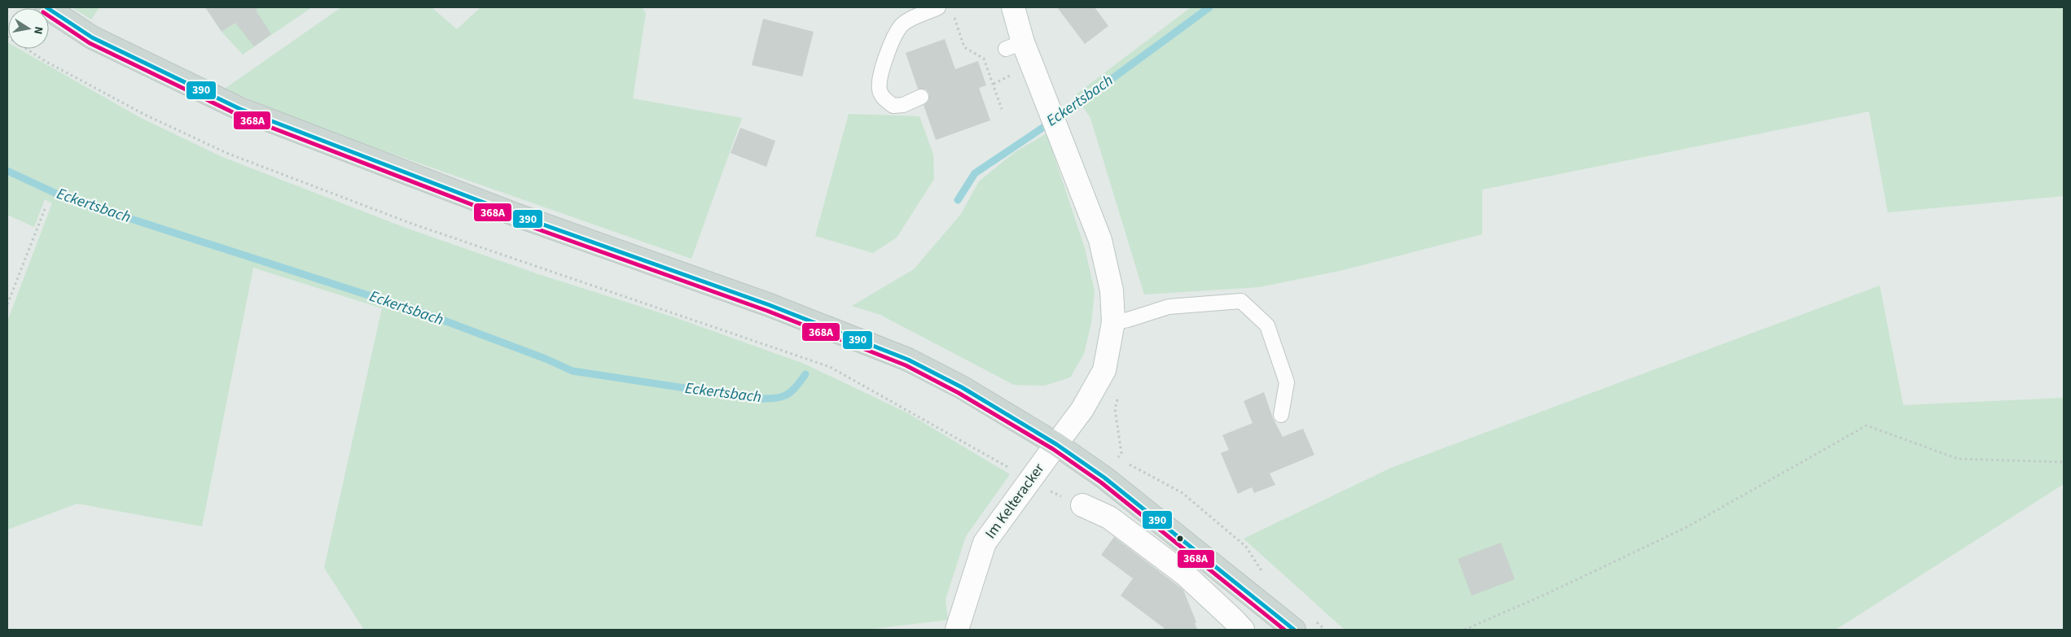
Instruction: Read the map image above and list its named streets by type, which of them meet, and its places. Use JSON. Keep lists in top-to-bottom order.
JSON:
{
  "streets": {
    "street": ["Im Kelteracker"]
  },
  "water": ["Eckertsbach"],
  "lines": ["transit line 390", "transit line 368A"],
  "north": "right"
}
